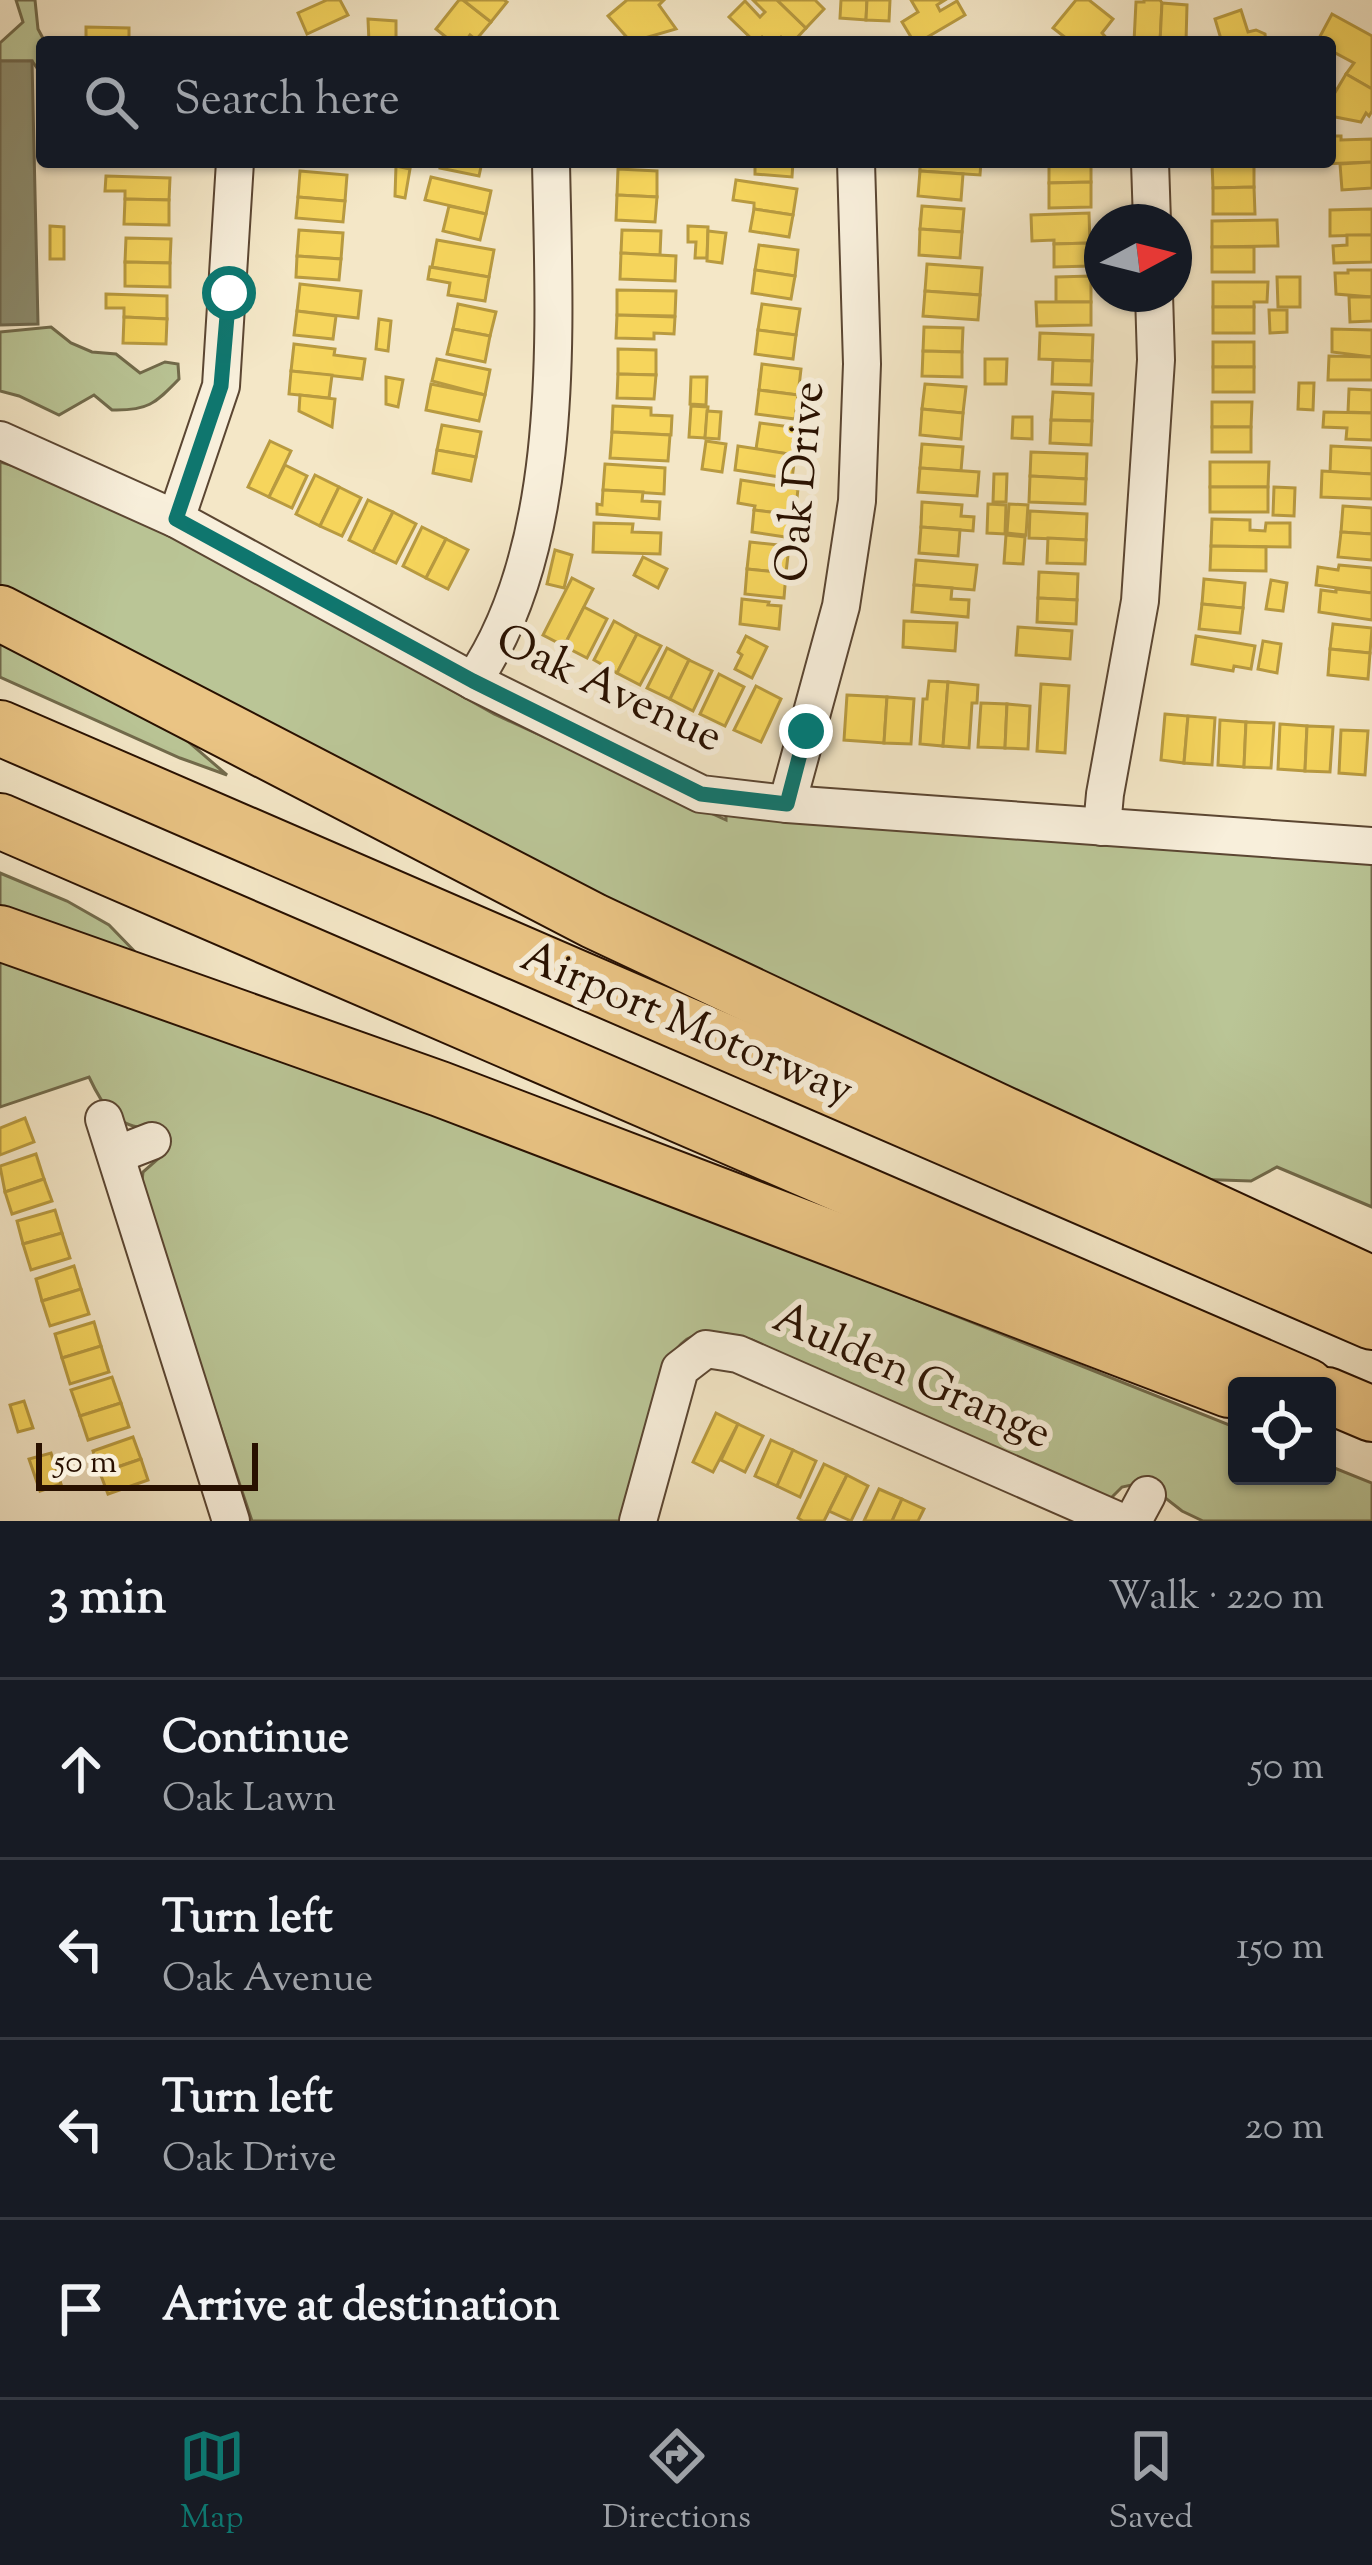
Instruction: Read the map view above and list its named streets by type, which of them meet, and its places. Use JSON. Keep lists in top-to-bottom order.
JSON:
{
  "streets": {
    "highway": ["Airport Motorway"],
    "street": ["Oak Drive", "Oak Avenue", "Aulden Grange"]
  },
  "crossings": [
    ["Oak Drive", "Oak Avenue"]
  ],
  "scale_bar": "50 m",
  "north": "right",
  "page": {
    "search": "Search here",
    "scale": "50 m",
    "heading": ["3 min", "Walk · 220 m"],
    "list": [
      ["Continue", "Oak Lawn", "50 m"],
      ["Turn left", "Oak Avenue", "150 m"],
      ["Turn left", "Oak Drive", "20 m"],
      "Arrive at destination"
    ],
    "nav": ["Map", "Directions", "Saved"]
  }
}
